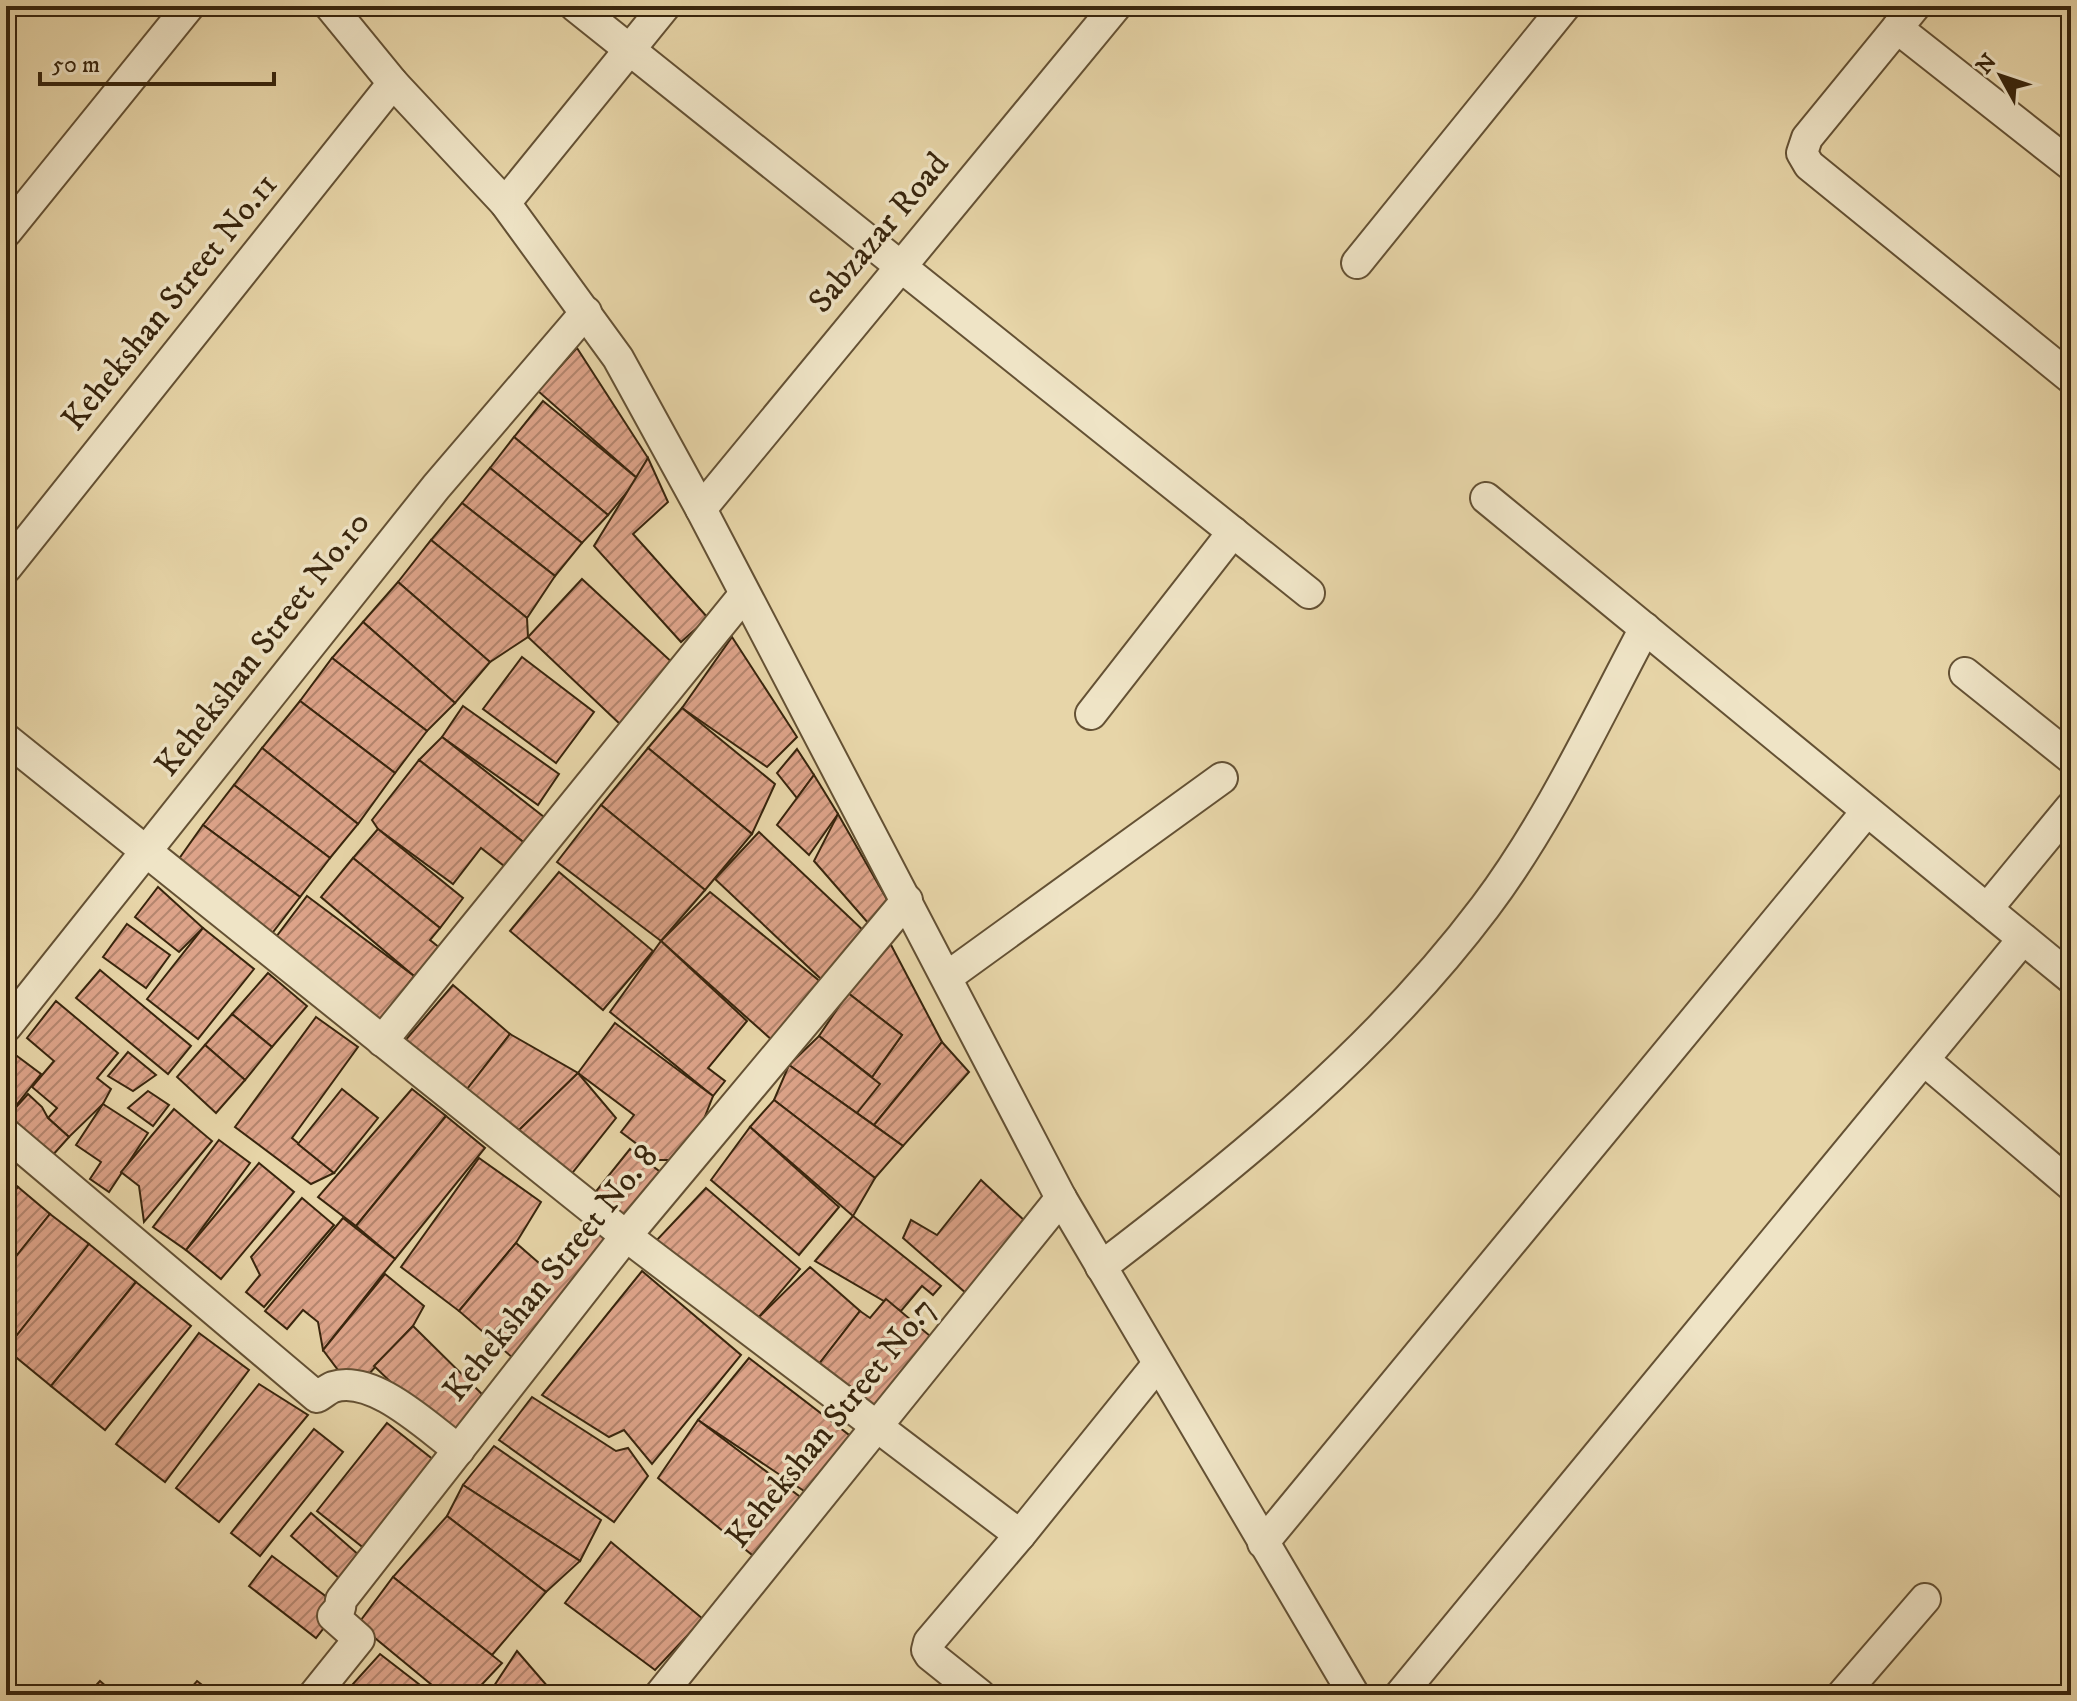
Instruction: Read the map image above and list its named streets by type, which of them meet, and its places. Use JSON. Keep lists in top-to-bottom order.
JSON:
{
  "streets": {
    "street": [
      "Sabzazar Road",
      "Kehekshan Street No.11",
      "Kehekshan Street No.10",
      "Kehekshan Street No. 8",
      "Kehekshan Street No.7"
    ]
  },
  "scale_bar": "50 m",
  "north": "top left"
}
